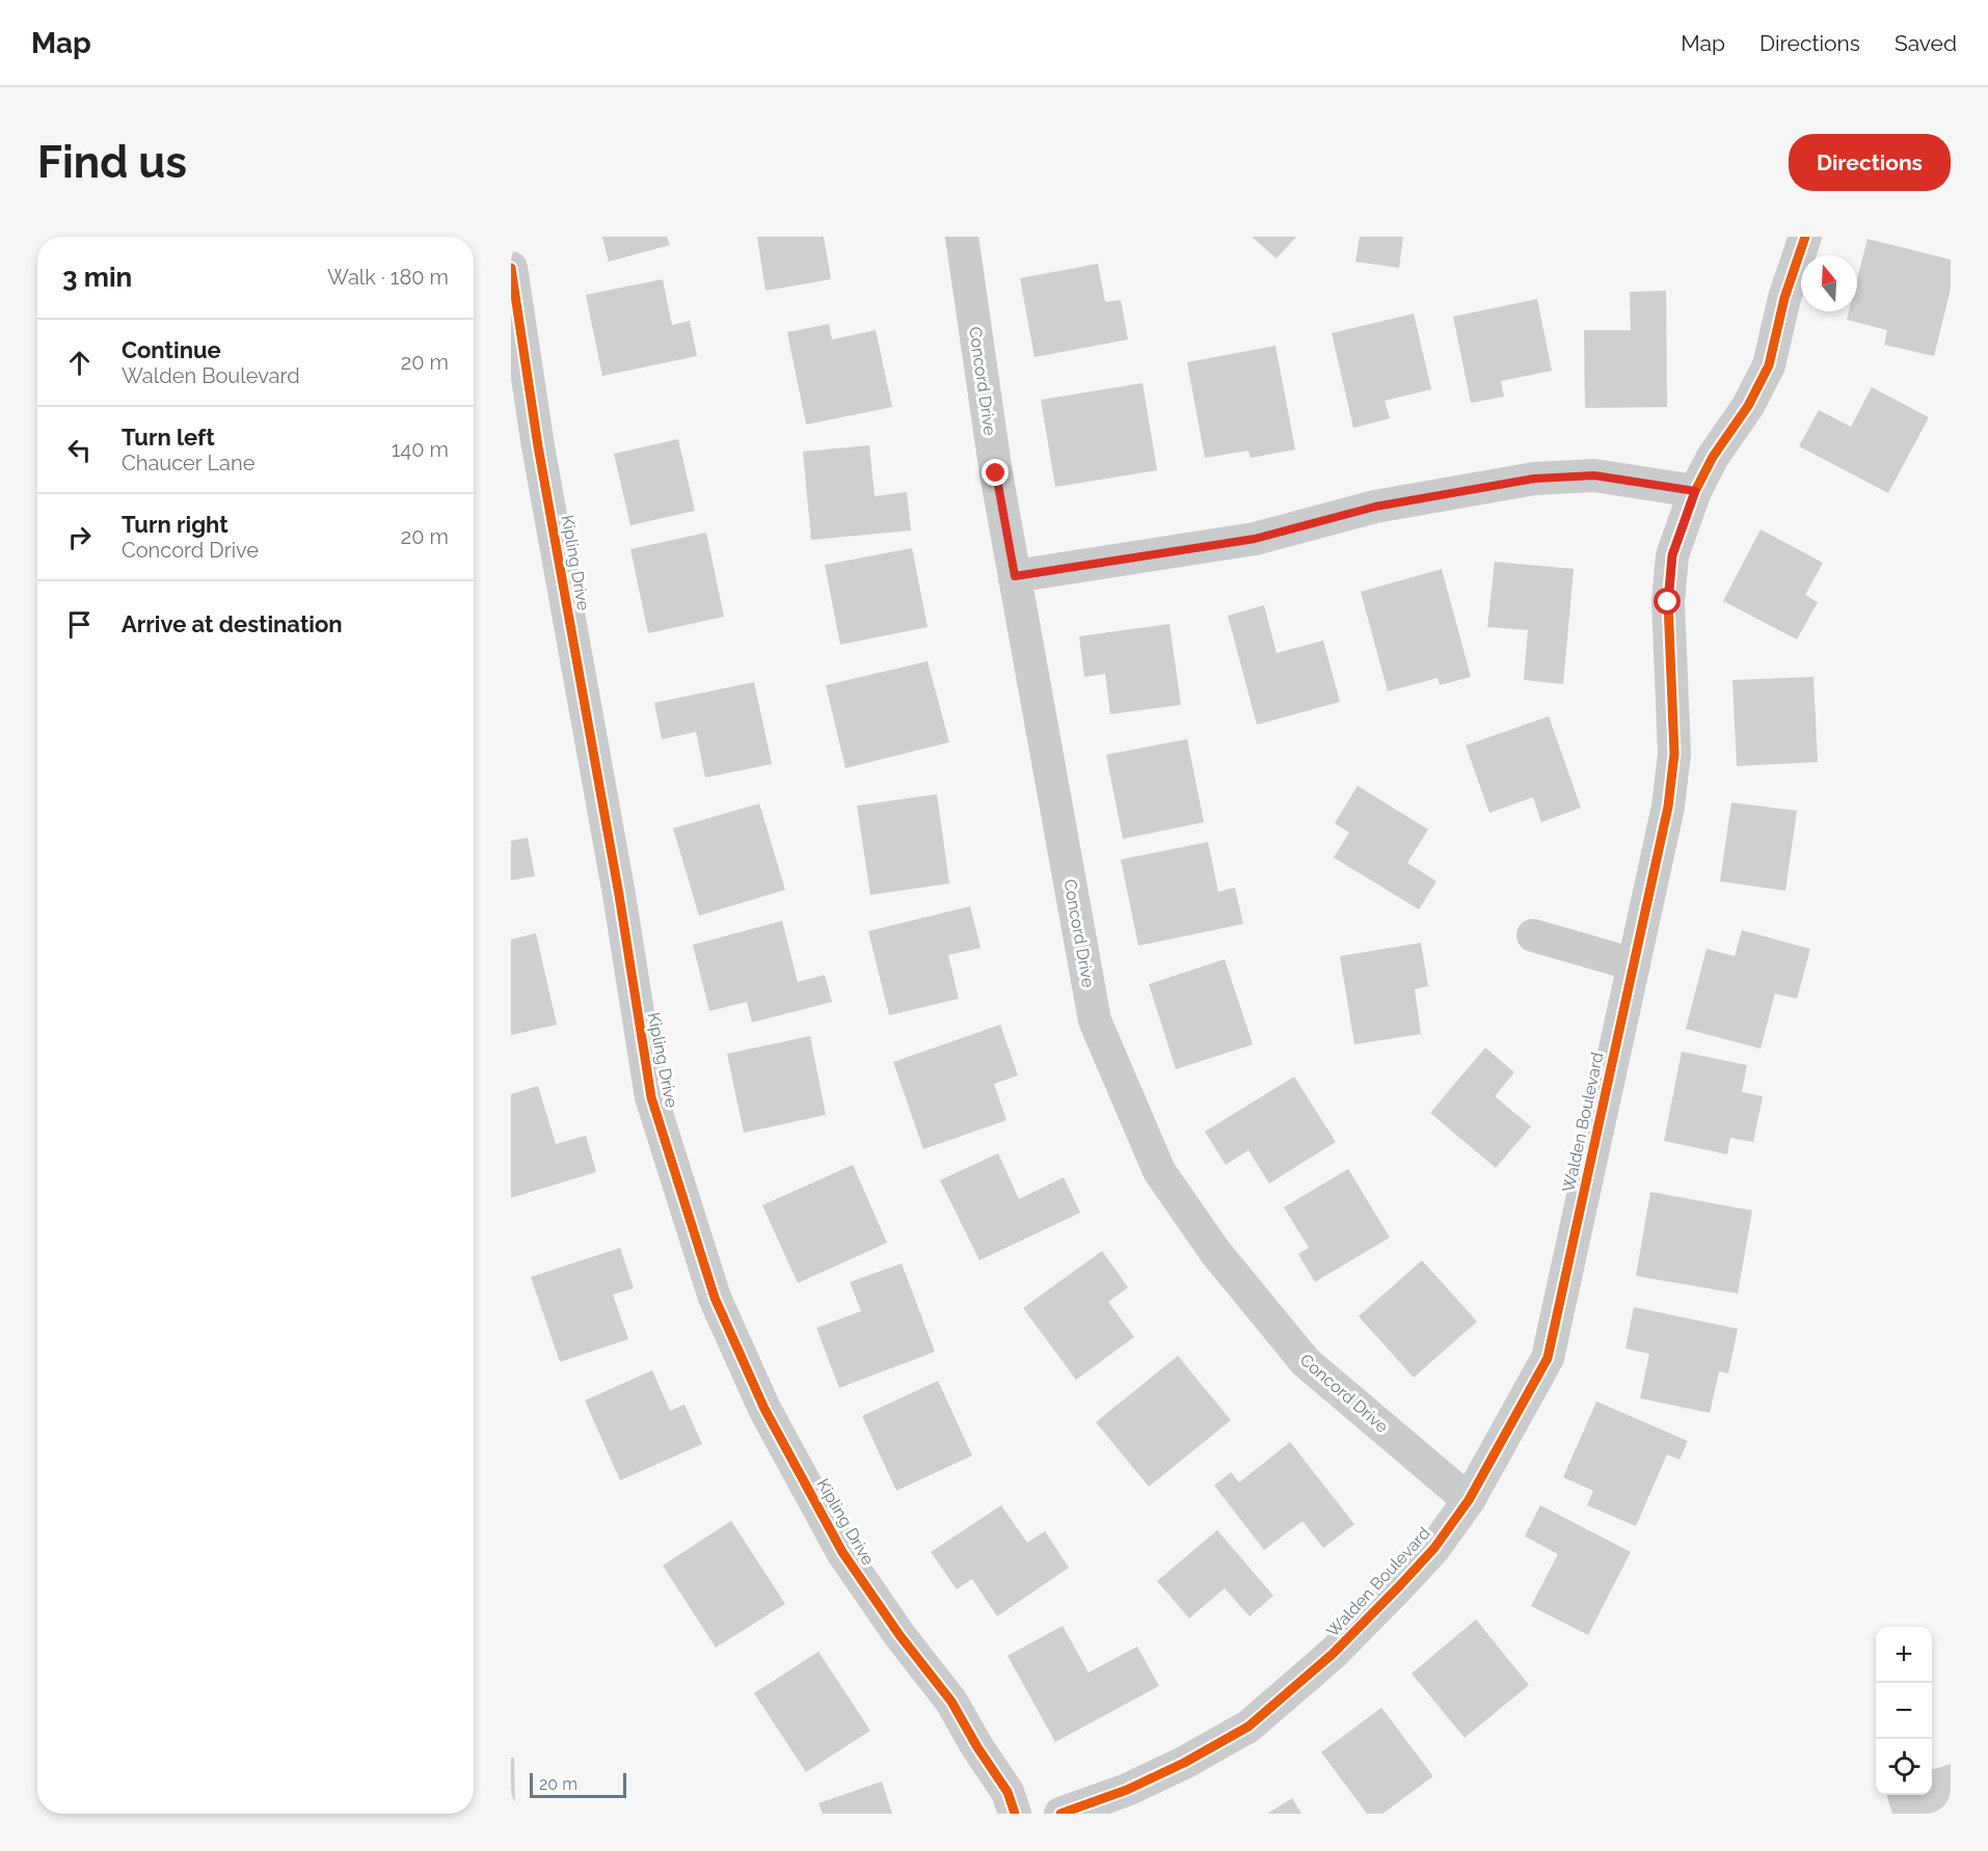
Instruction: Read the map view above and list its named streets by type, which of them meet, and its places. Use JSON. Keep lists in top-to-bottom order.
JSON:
{
  "streets": {
    "street": ["Concord Drive", "Kipling Drive", "Walden Boulevard"]
  },
  "crossings": [
    ["Concord Drive", "Walden Boulevard"]
  ],
  "scale_bar": "20 m",
  "north": "top",
  "page": {
    "header": "Map",
    "nav": ["Map", "Directions", "Saved"],
    "buttons": "Directions",
    "title": "Find us",
    "heading": ["3 min", "Walk · 180 m"],
    "list": [
      ["Continue", "Walden Boulevard", "20 m"],
      ["Turn left", "Chaucer Lane", "140 m"],
      ["Turn right", "Concord Drive", "20 m"],
      "Arrive at destination"
    ],
    "map_buttons": ["+", "−"],
    "scale": "20 m"
  }
}
